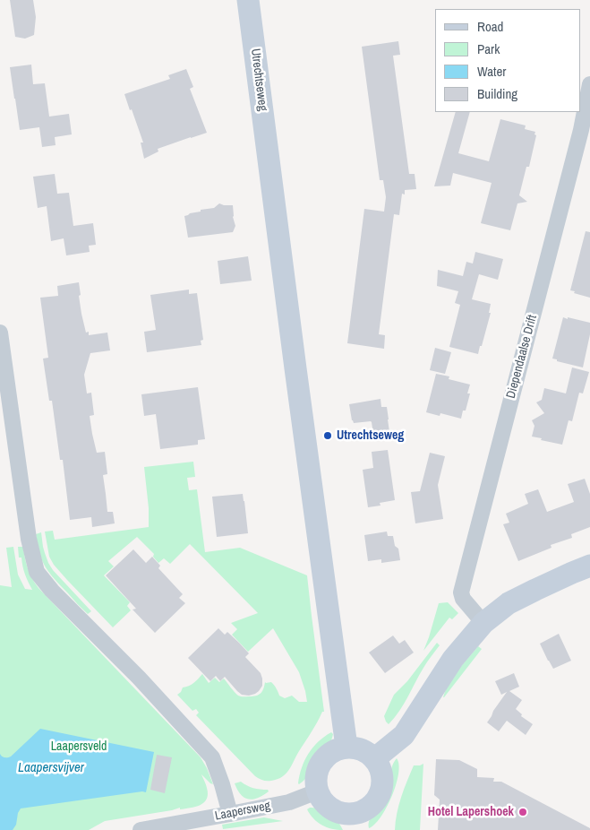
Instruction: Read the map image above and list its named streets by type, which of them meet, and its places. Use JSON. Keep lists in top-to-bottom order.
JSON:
{
  "streets": {
    "main road": ["Utrechtseweg"],
    "street": ["Diependaalse Drift", "Laapersweg"]
  },
  "crossings": [
    ["Utrechtseweg", "Laapersweg"]
  ],
  "water": ["Laapersvijver"],
  "parks": ["Laapersveld"],
  "places": ["Utrechtseweg", "Hotel Lapershoek"],
  "legend": [
    "Road",
    "Park",
    "Water",
    "Building"
  ]
}
